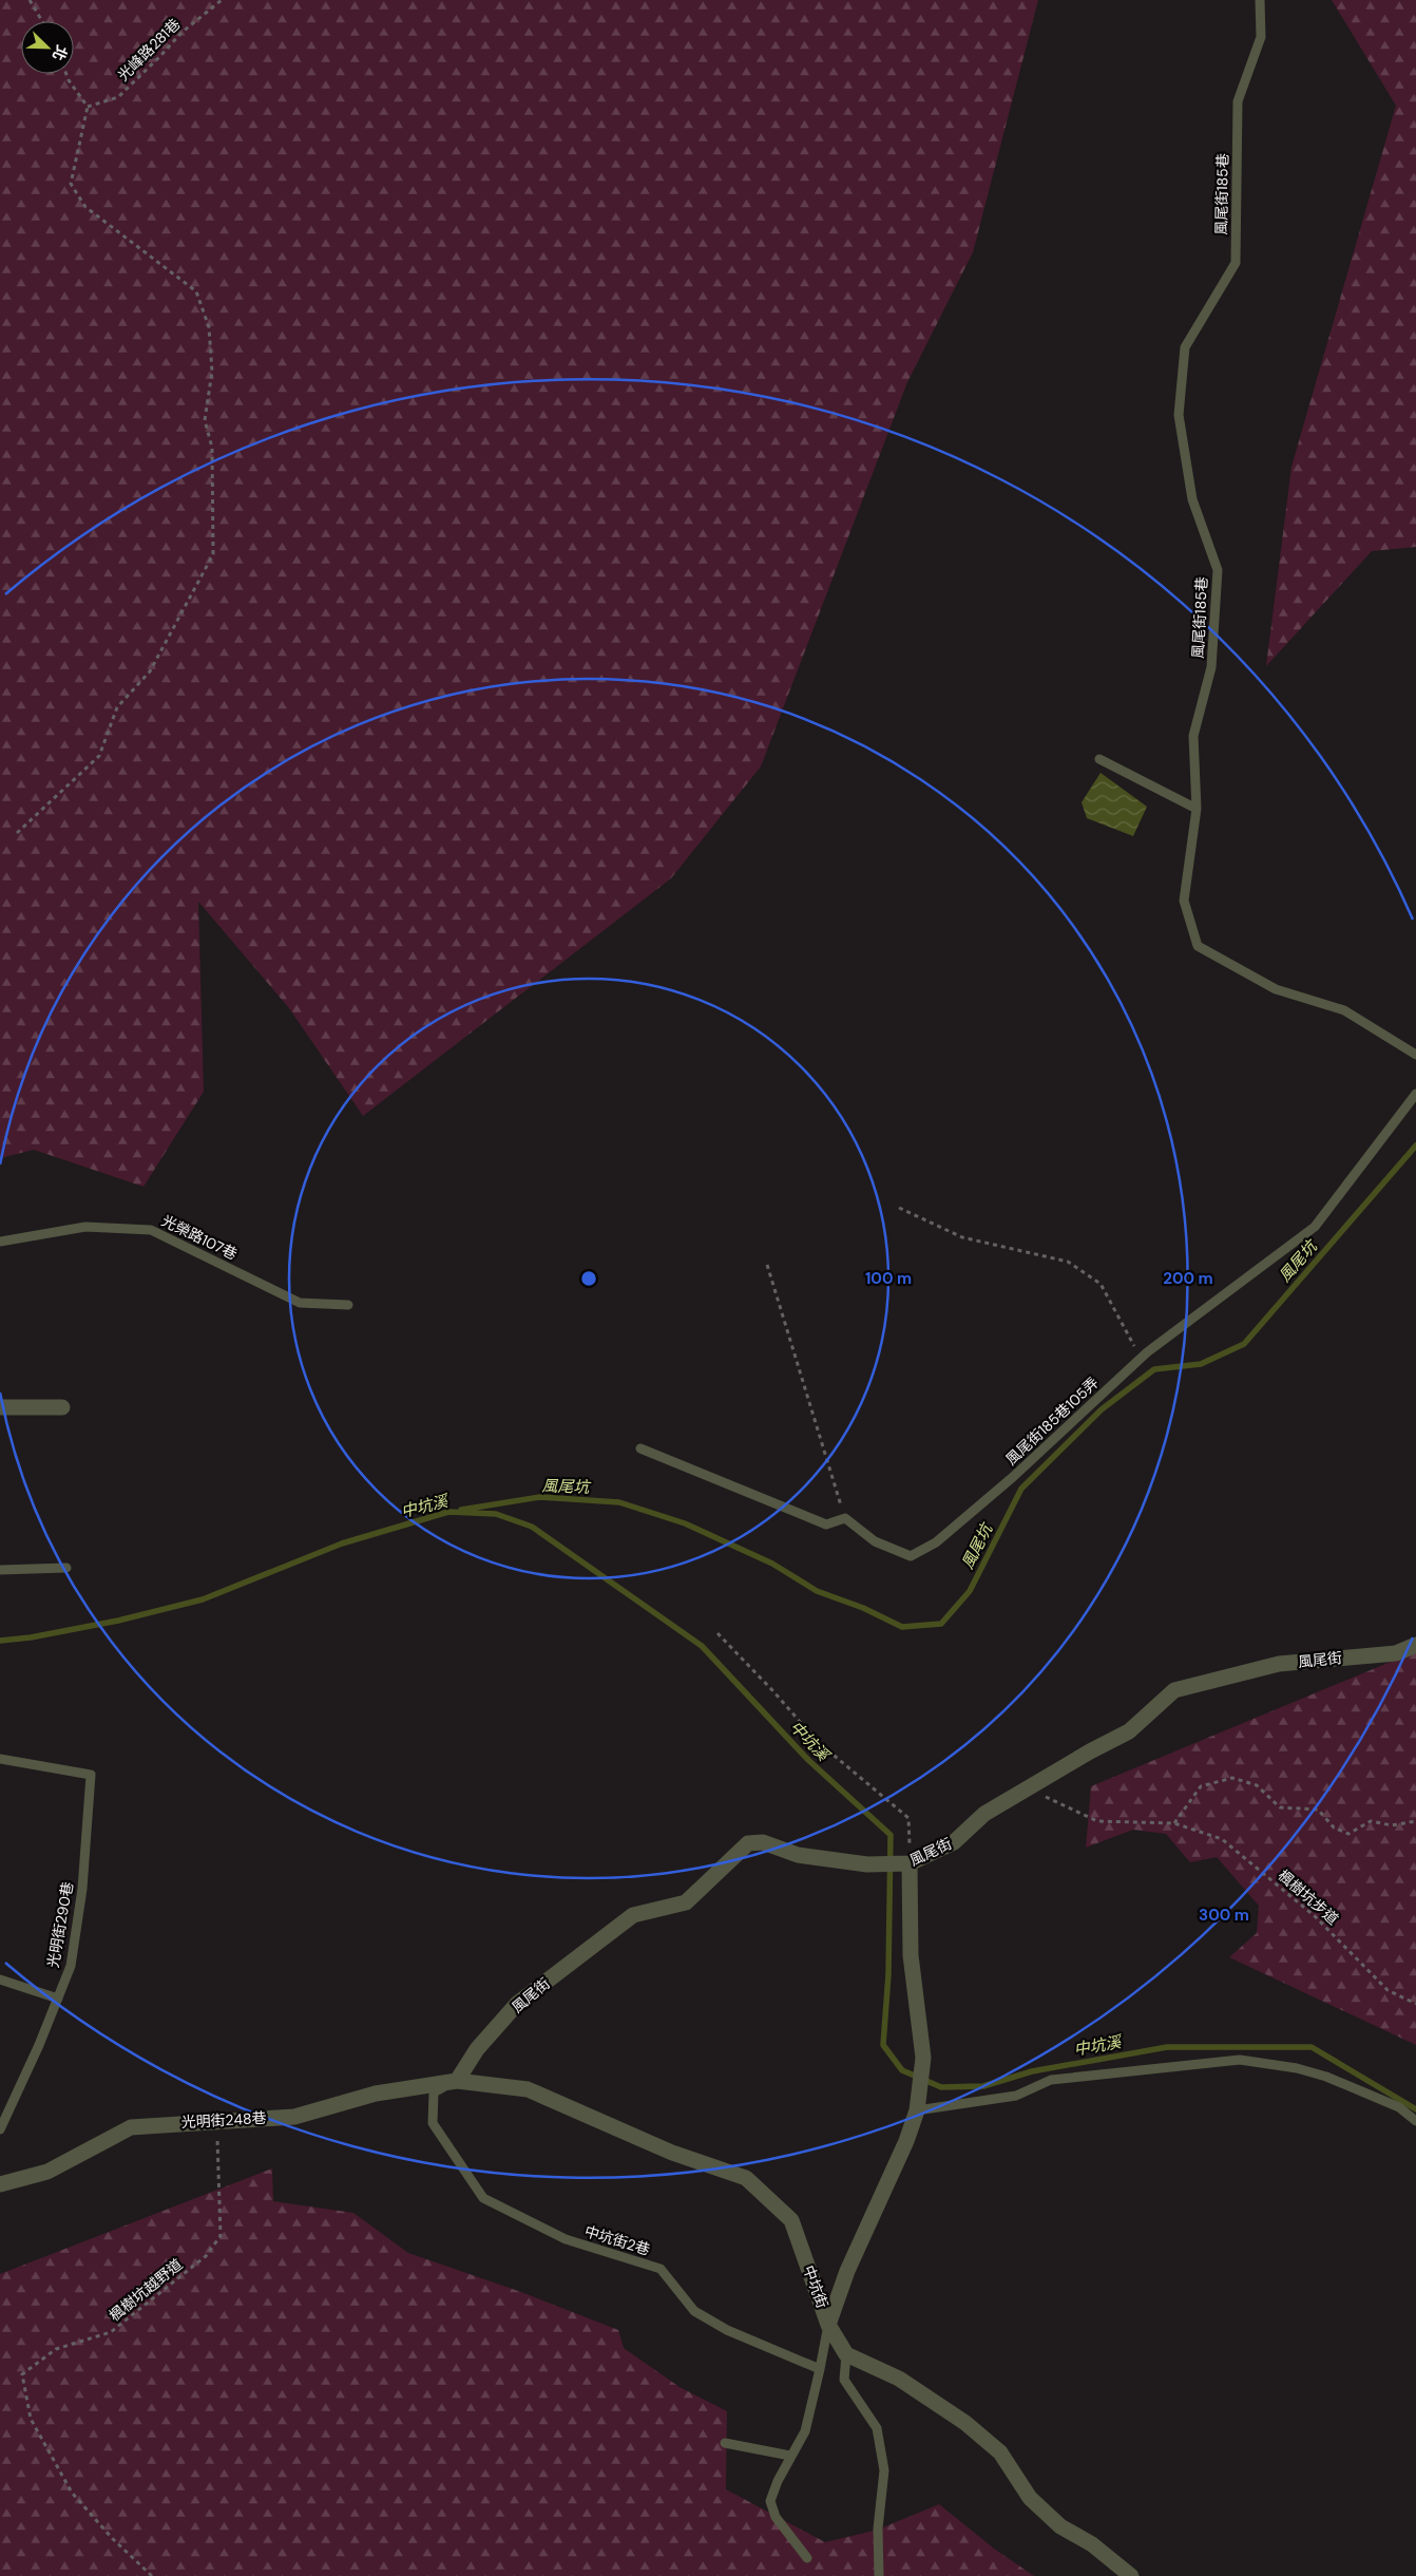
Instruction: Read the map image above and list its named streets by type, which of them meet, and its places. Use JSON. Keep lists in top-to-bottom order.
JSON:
{
  "streets": {
    "street": ["風尾街", "光明街248巷", "中坑街"],
    "lane": [
      "風尾街185巷",
      "光榮路107巷",
      "風尾街185巷105弄",
      "光明街290巷",
      "中坑街2巷"
    ],
    "path": ["光峰路281巷", "楓樹坑步道", "楓樹坑越野道"]
  },
  "crossings": [
    ["風尾街", "楓樹坑步道"],
    ["風尾街", "光明街248巷"],
    ["風尾街", "中坑街2巷"],
    ["風尾街", "中坑街"],
    ["光明街248巷", "中坑街2巷"],
    ["光明街248巷", "中坑街"],
    ["光明街248巷", "楓樹坑越野道"],
    ["中坑街2巷", "中坑街"]
  ],
  "water": ["風尾坑", "中坑溪"],
  "north": "bottom right",
  "rings": ["100 m", "200 m", "300 m"]
}
